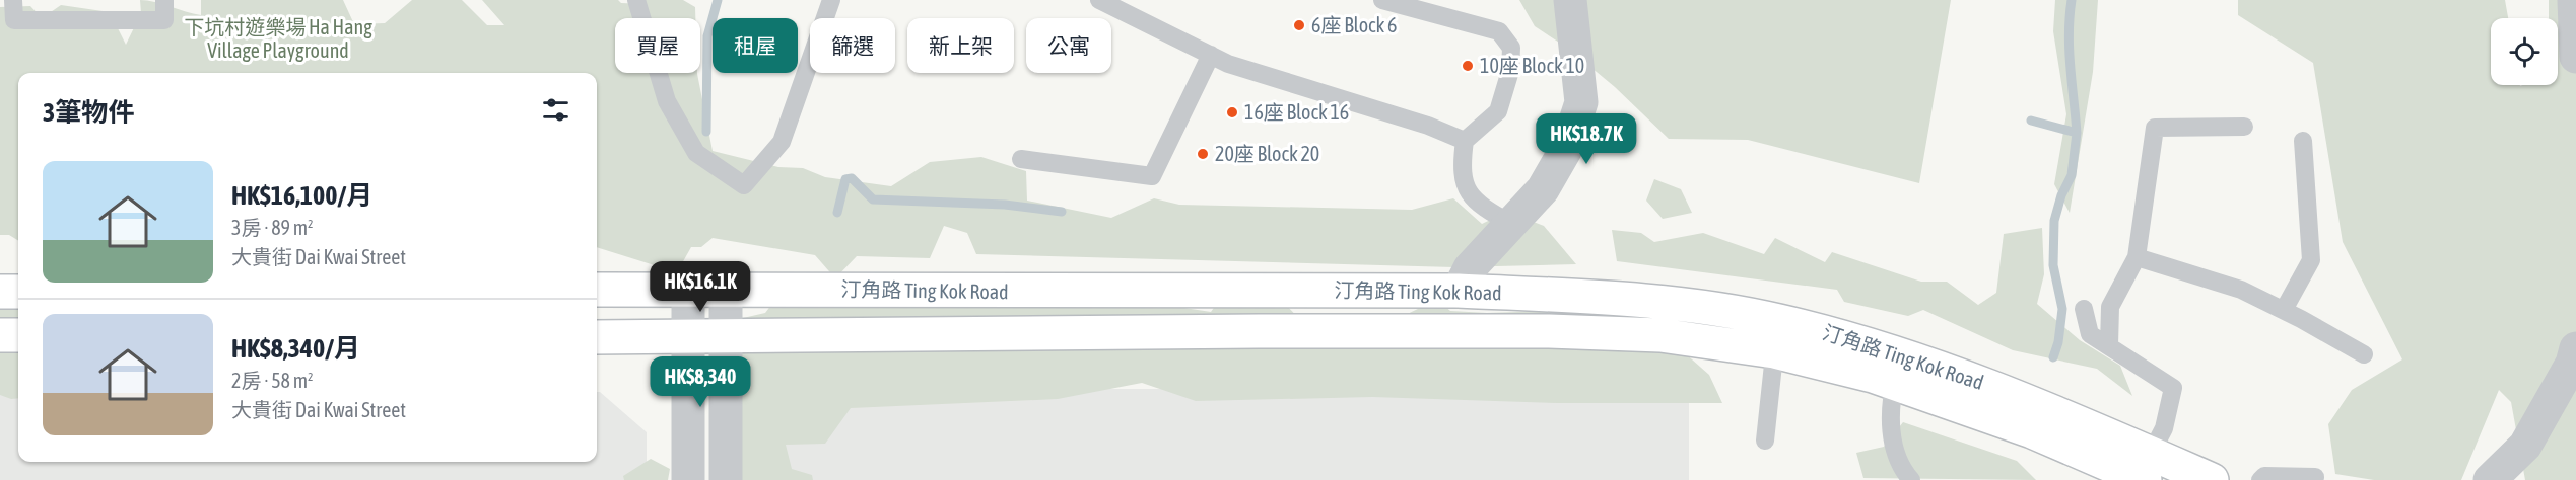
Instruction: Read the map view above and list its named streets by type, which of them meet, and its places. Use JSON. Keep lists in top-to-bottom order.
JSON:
{
  "streets": {
    "main road": ["汀角路 Ting Kok Road"]
  },
  "parks": ["下坑村遊樂場 Ha Hang Village Playground"],
  "places": [
    "6座 Block 6",
    "10座 Block 10",
    "16座 Block 16",
    "20座 Block 20"
  ],
  "page": {
    "chip": [
      "買屋",
      "租屋",
      "篩選",
      "新上架",
      "公寓"
    ],
    "heading": "3筆物件",
    "price": ["HK$18.7K", "HK$16.1K", "HK$8,340"],
    "list": [
      {
        "name": "HK$16,100/月",
        "note": "3房 · 89 m² · 大貴街 Dai Kwai Street"
      },
      {
        "name": "HK$8,340/月",
        "note": "2房 · 58 m² · 大貴街 Dai Kwai Street"
      }
    ]
  }
}
